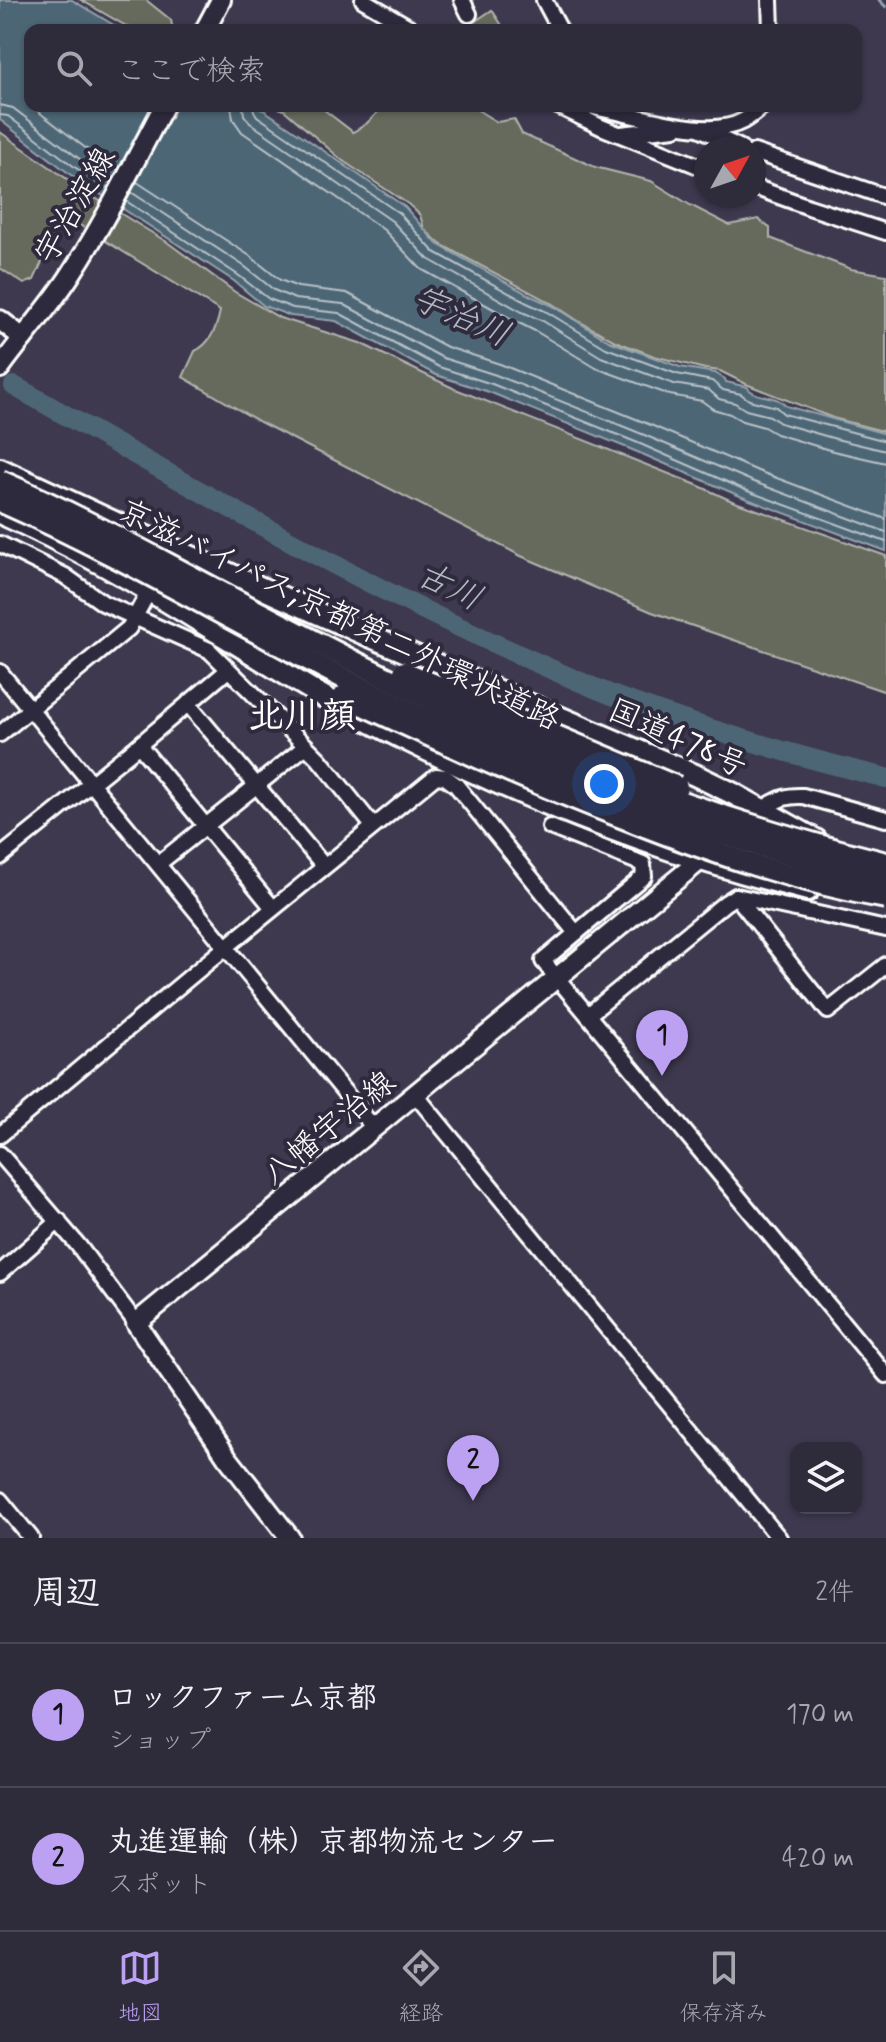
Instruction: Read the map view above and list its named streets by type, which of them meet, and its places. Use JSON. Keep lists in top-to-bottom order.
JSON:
{
  "streets": {
    "highway": ["京滋バイパス;京都第二外環状道路", "国道478号"],
    "main road": ["宇治淀線", "八幡宇治線"]
  },
  "crossings": [
    ["京滋バイパス;京都第二外環状道路", "国道478号"],
    ["国道478号", "八幡宇治線"]
  ],
  "districts": ["北川顔"],
  "water": ["宇治川", "古川"],
  "north": "top right",
  "page": {
    "search": "ここで検索",
    "pins": ["1", "2"],
    "heading": ["周辺", "2件"],
    "list": [
      {
        "mark": "1",
        "name": "ロックファーム京都",
        "note": "ショップ",
        "value": "170 m"
      },
      {
        "mark": "2",
        "name": "丸進運輸（株）京都物流センター",
        "note": "スポット",
        "value": "420 m"
      }
    ],
    "nav": ["地図", "経路", "保存済み"]
  }
}
